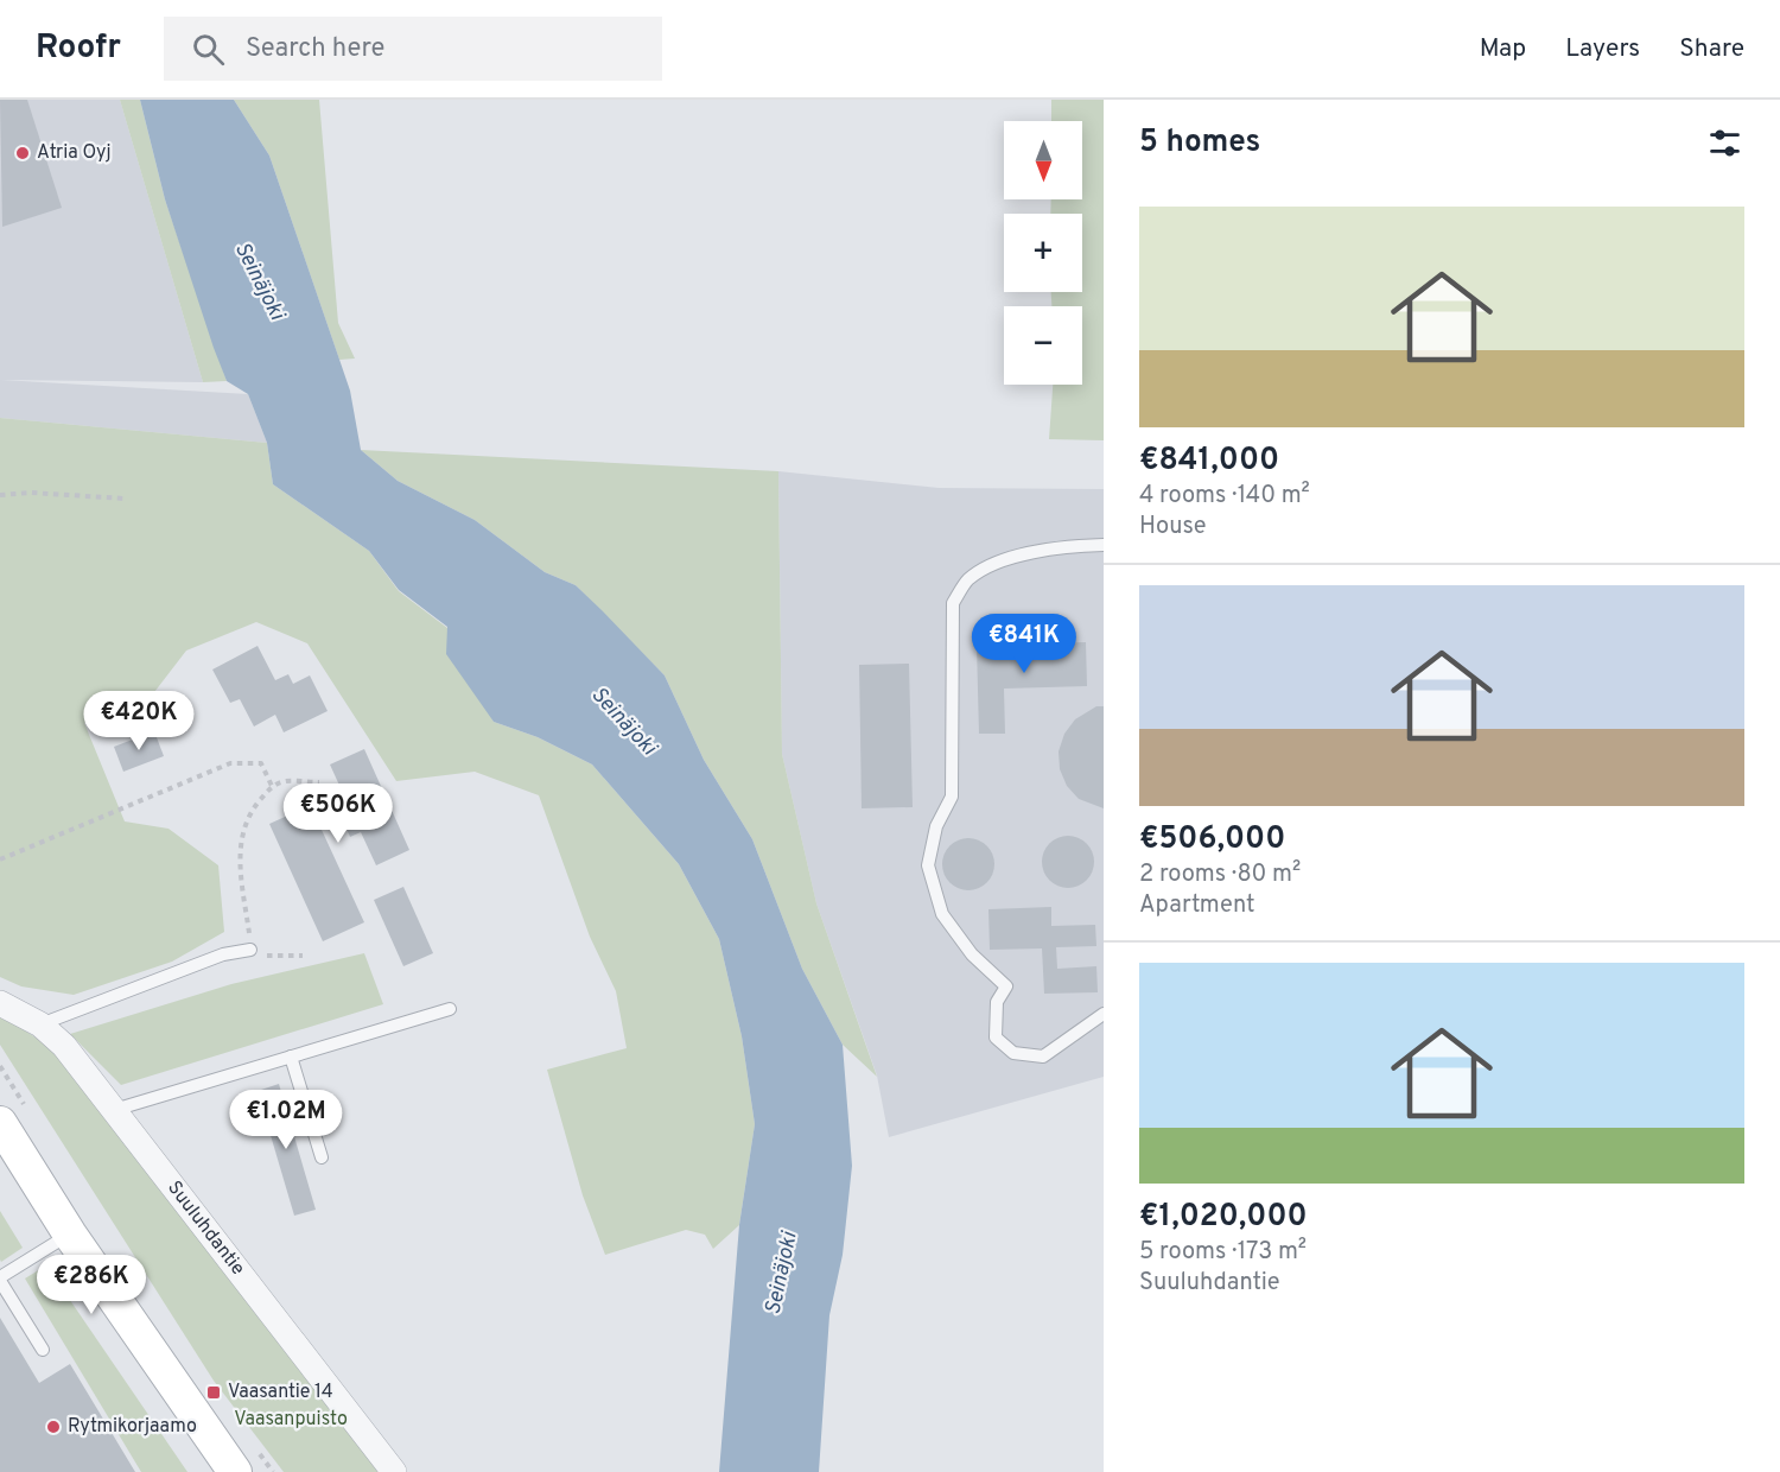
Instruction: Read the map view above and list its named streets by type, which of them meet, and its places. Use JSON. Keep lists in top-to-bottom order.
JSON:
{
  "streets": {
    "street": ["Suuluhdantie"]
  },
  "water": ["Seinäjoki"],
  "parks": ["Vaasanpuisto"],
  "places": {
    "other": ["Atria Oyj", "Rytmikorjaamo"],
    "transit": ["Vaasantie 14"]
  },
  "north": "bottom",
  "page": {
    "header": "Roofr",
    "search": "Search here",
    "nav": ["Map", "Layers", "Share"],
    "heading": "5 homes",
    "map_buttons": ["+", "−"],
    "list": [
      {
        "name": "€841,000",
        "note": "4 rooms · 140 m² · House"
      },
      {
        "name": "€506,000",
        "note": "2 rooms · 80 m² · Apartment"
      },
      {
        "name": "€1,020,000",
        "note": "5 rooms · 173 m² · Suuluhdantie"
      }
    ],
    "price": [
      "€841K",
      "€420K",
      "€506K",
      "€1.02M",
      "€286K"
    ]
  }
}
